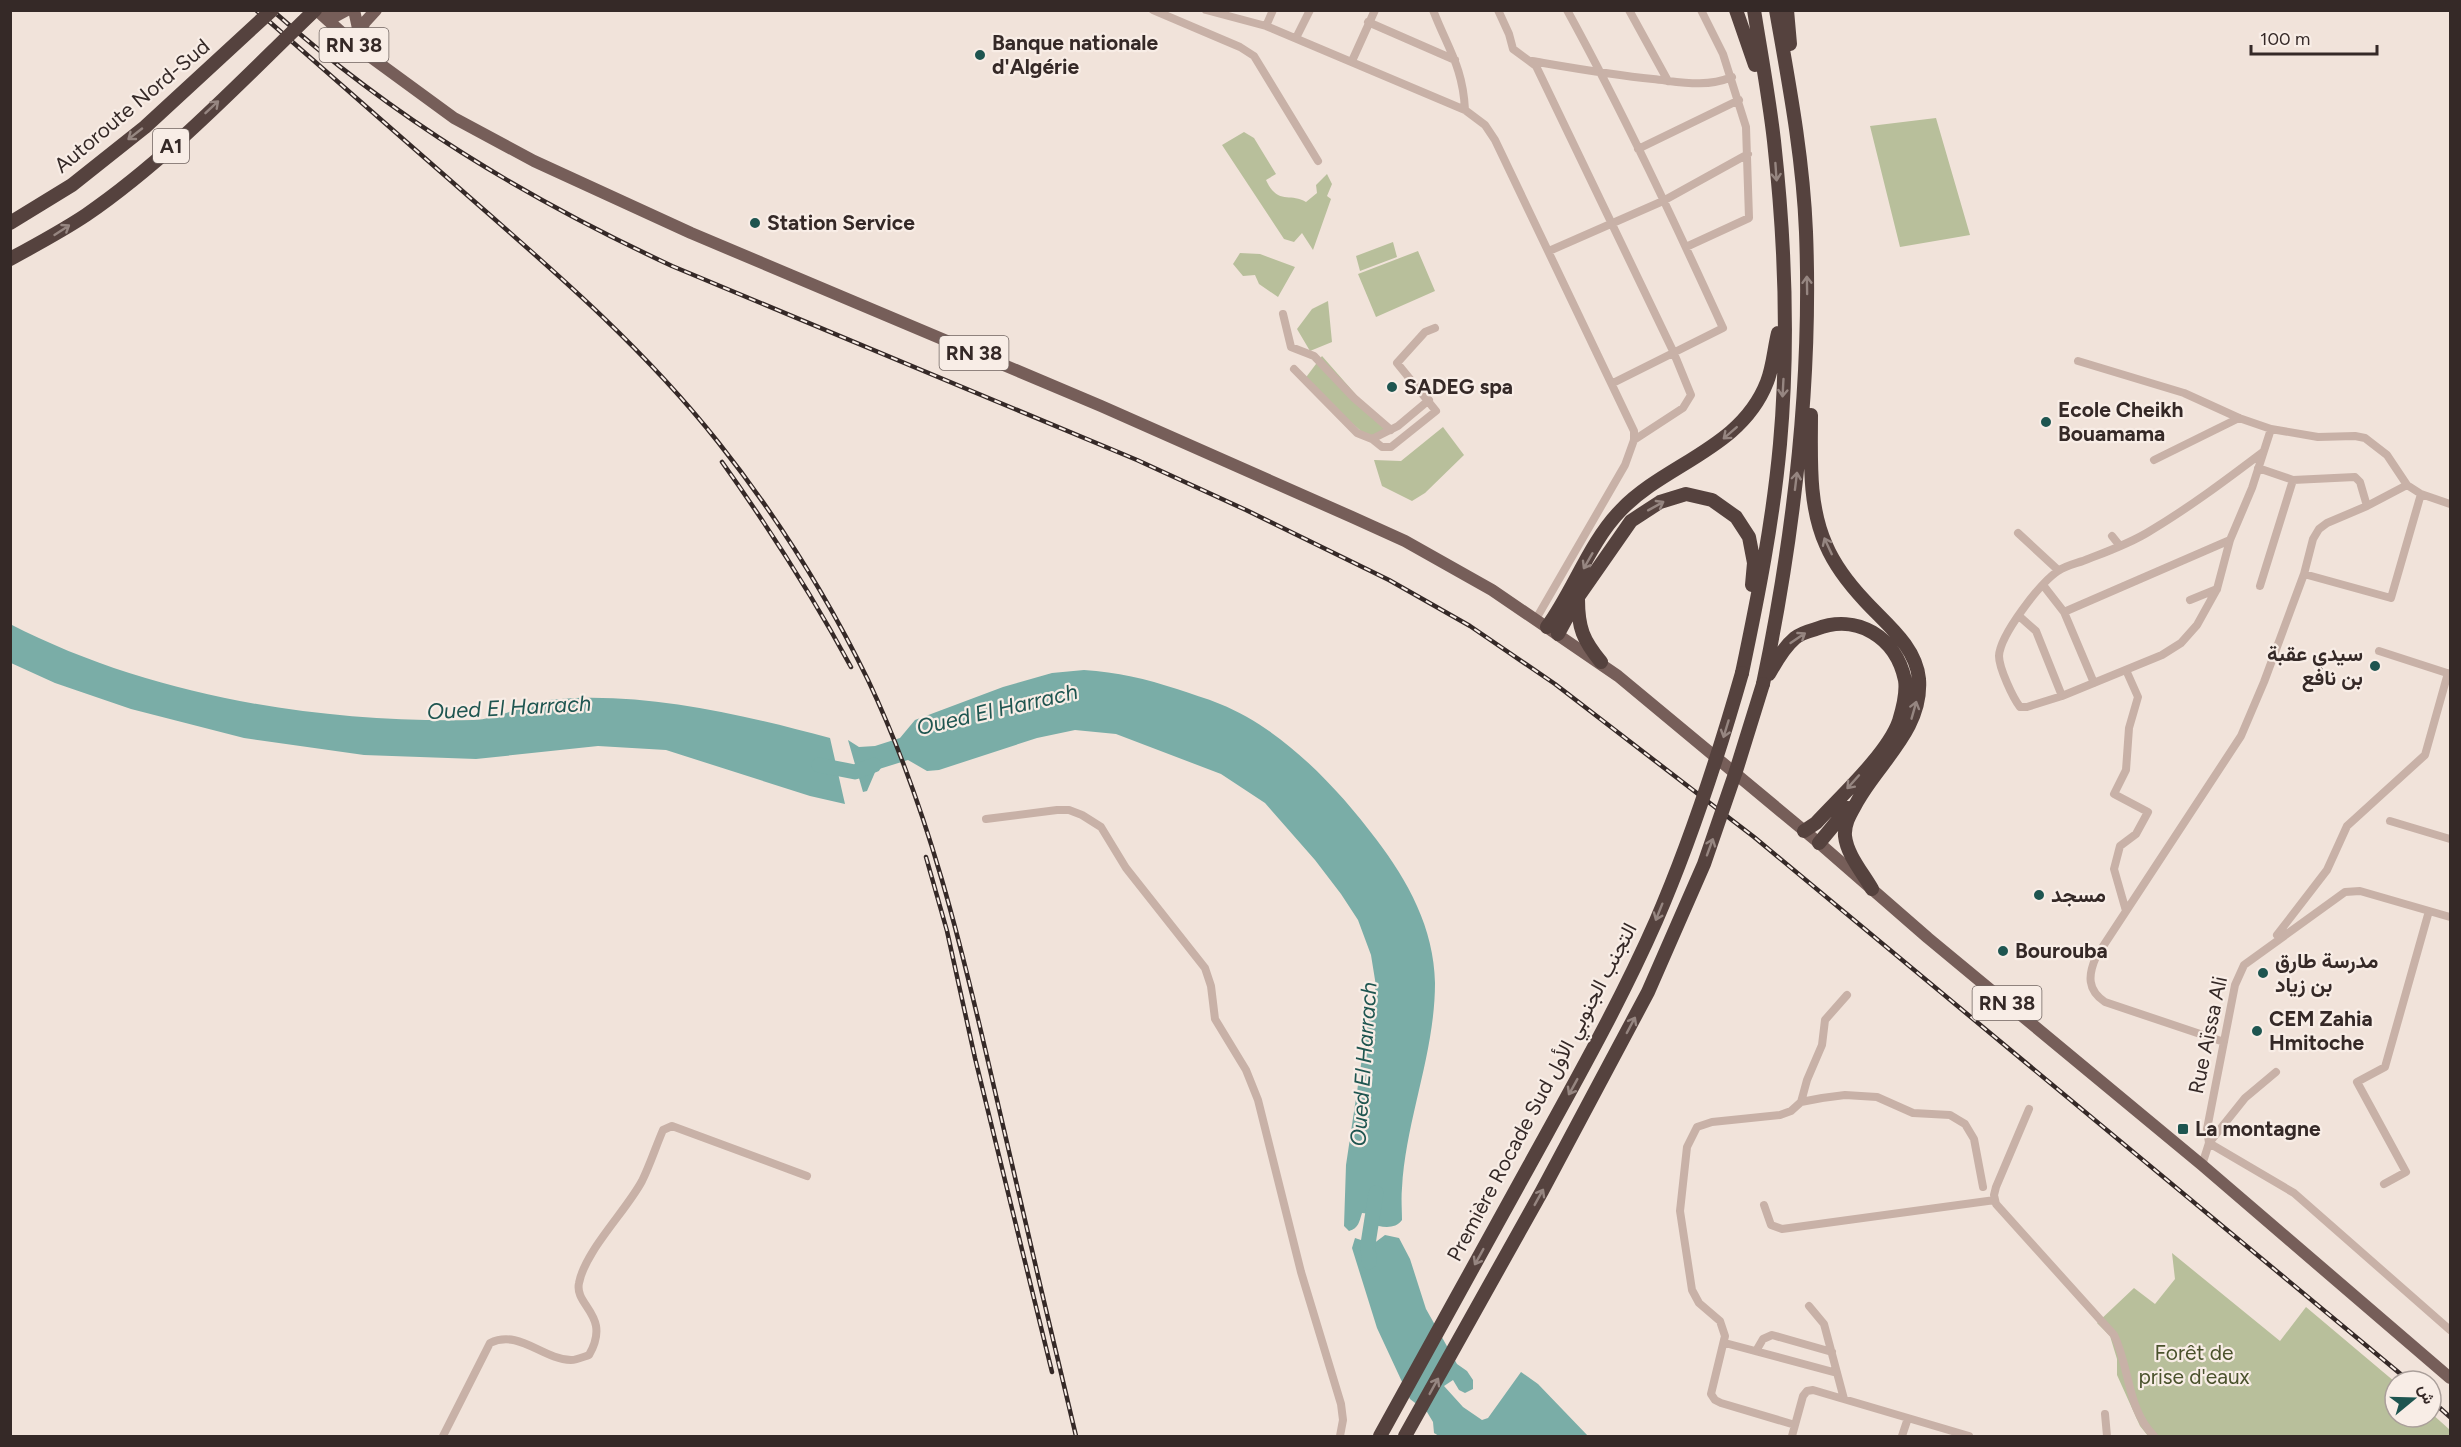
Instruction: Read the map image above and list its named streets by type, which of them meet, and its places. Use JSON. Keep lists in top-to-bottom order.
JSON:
{
  "streets": {
    "highway": ["Autoroute Nord-Sud", "A1", "Première Rocade Sud التجنب الجنوبي الأول"],
    "main road": ["RN 38"],
    "street": ["Rue Aïssa Ali"]
  },
  "crossings": [
    ["RN 38", "A1"],
    ["RN 38", "Rue Aïssa Ali"]
  ],
  "water": ["Oued El Harrach"],
  "parks": ["Forêt de prise d'eaux"],
  "places": {
    "other": [
      "Banque nationale d'Algérie",
      "Station Service",
      "SADEG spa",
      "Ecole Cheikh Bouamama",
      "سيدي عقبة بن نافع",
      "مسجد",
      "Bourouba",
      "مدرسة طارق بن زياد",
      "CEM Zahia Hmitoche"
    ],
    "transit": ["La montagne"]
  },
  "scale_bar": "100 m",
  "north": "right"
}
